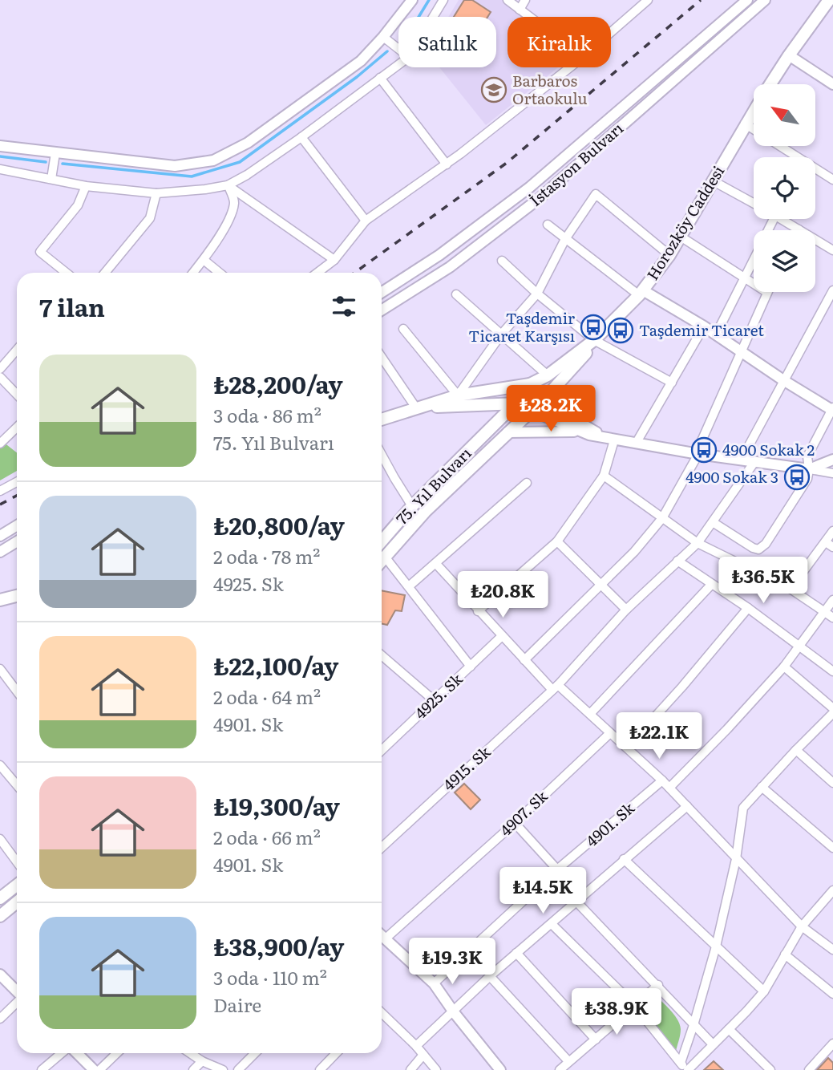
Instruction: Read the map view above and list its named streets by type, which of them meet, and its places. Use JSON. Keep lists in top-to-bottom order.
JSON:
{
  "streets": {
    "main road": ["Horozköy Caddesi", "75. Yıl Bulvarı"],
    "street": [
      "İstasyon Bulvarı",
      "4925. Sk",
      "4915. Sk",
      "4907. Sk",
      "4901. Sk"
    ]
  },
  "places": {
    "school or university": ["Barbaros Ortaokulu"],
    "bus stop": [
      "Taşdemir Ticaret Karşısı",
      "Taşdemir Ticaret",
      "4900 Sokak 2",
      "4900 Sokak 3"
    ]
  },
  "north": "top left",
  "page": {
    "chip": ["Satılık", "Kiralık"],
    "heading": "7 ilan",
    "list": [
      {
        "name": "₺28,200/ay",
        "note": "3 oda · 86 m² · 75. Yıl Bulvarı"
      },
      {
        "name": "₺20,800/ay",
        "note": "2 oda · 78 m² · 4925. Sk"
      },
      {
        "name": "₺22,100/ay",
        "note": "2 oda · 64 m² · 4901. Sk"
      },
      {
        "name": "₺19,300/ay",
        "note": "2 oda · 66 m² · 4901. Sk"
      },
      {
        "name": "₺38,900/ay",
        "note": "3 oda · 110 m² · Daire"
      }
    ],
    "price": [
      "₺28.2K",
      "₺36.5K",
      "₺20.8K",
      "₺22.1K",
      "₺14.5K",
      "₺19.3K",
      "₺38.9K"
    ]
  }
}
